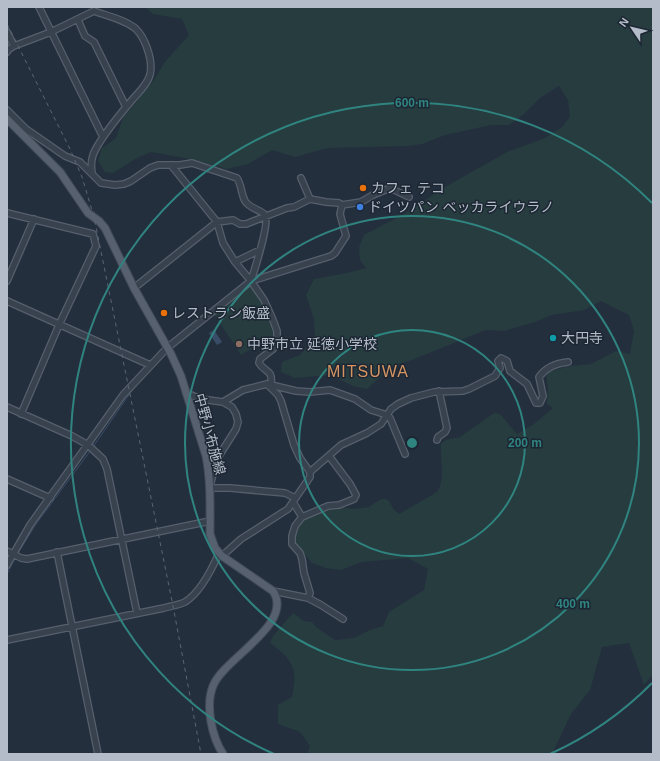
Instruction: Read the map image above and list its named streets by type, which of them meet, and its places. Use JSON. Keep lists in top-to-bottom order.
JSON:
{
  "streets": {
    "main road": ["中野小布施線"]
  },
  "districts": ["MITSUWA"],
  "places": [
    "カフェ テコ",
    "ドイツパン ベッカライウラノ",
    "レストラン飯盛",
    "大円寺",
    "中野市立 延徳小学校"
  ],
  "north": "top left",
  "rings": ["600 m", "200 m", "400 m"]
}
